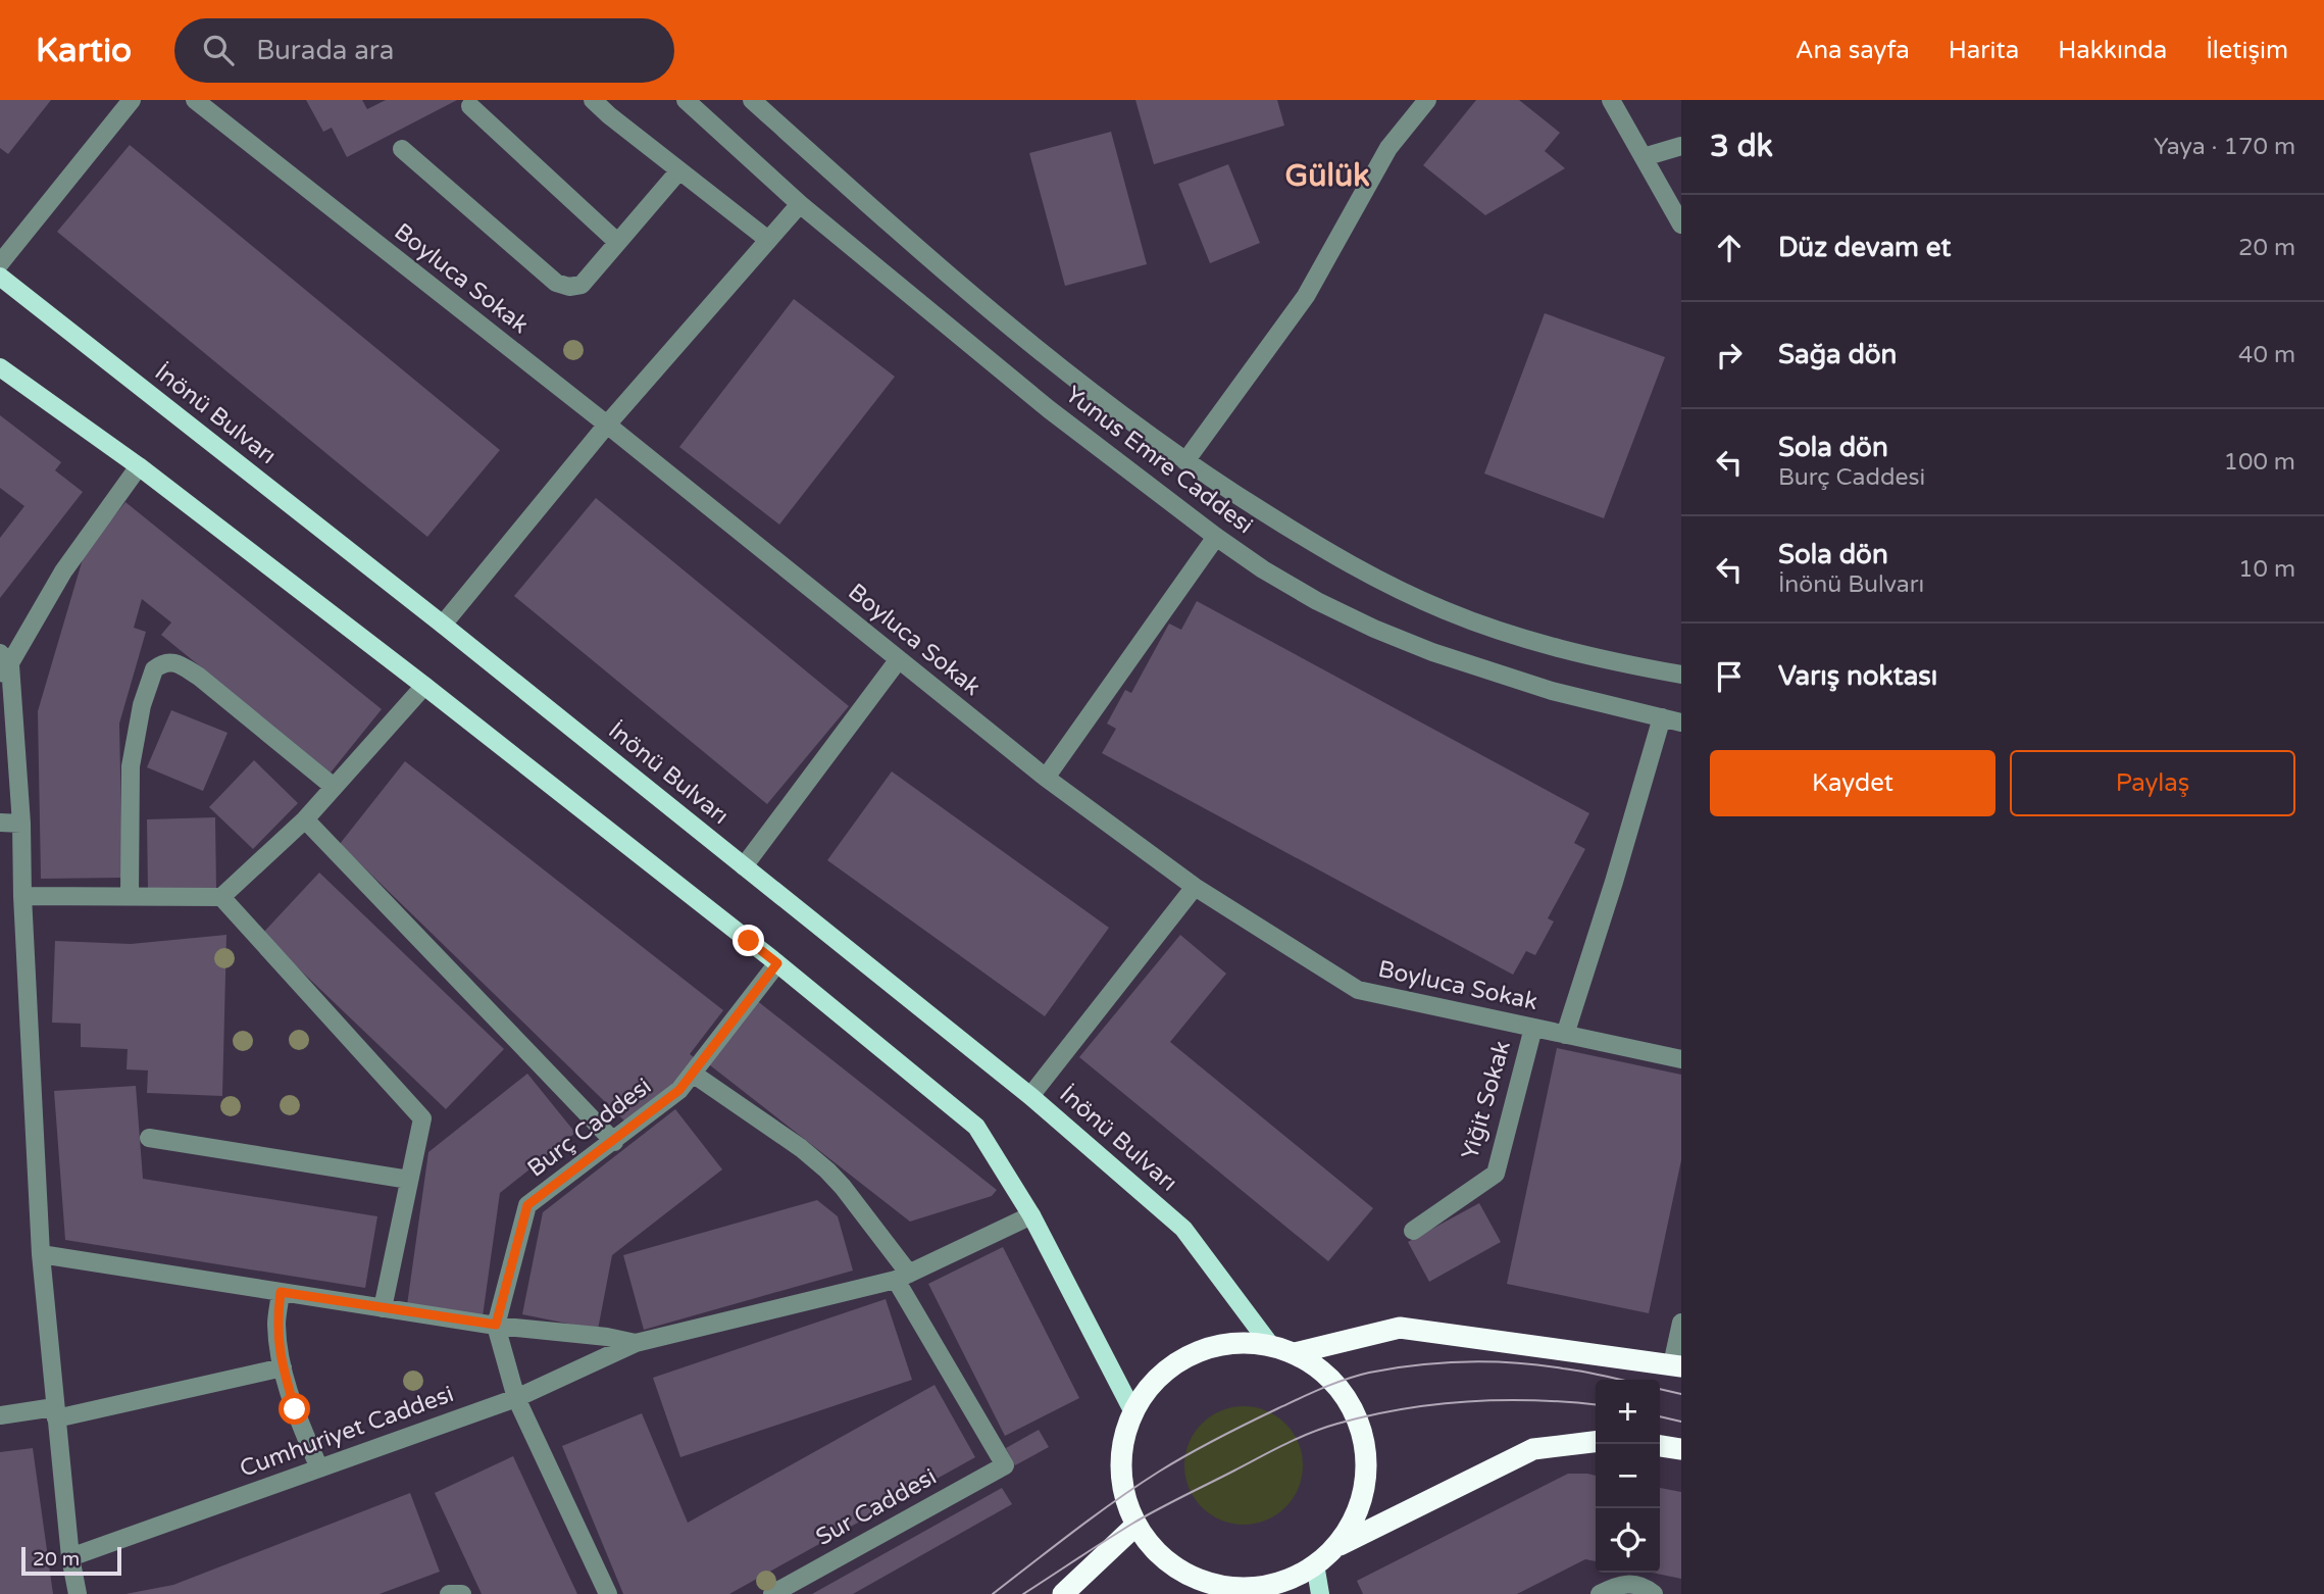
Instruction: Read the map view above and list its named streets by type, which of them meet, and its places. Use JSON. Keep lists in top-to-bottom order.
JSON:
{
  "streets": {
    "main road": ["İnönü Bulvarı"],
    "street": [
      "Boyluca Sokak",
      "Yunus Emre Caddesi",
      "Yiğit Sokak",
      "Burç Caddesi",
      "Cumhuriyet Caddesi",
      "Sur Caddesi"
    ]
  },
  "crossings": [
    ["Boyluca Sokak", "Yiğit Sokak"]
  ],
  "districts": ["Gülük"],
  "scale_bar": "20 m",
  "page": {
    "header": "Kartio",
    "search": "Burada ara",
    "nav": [
      "Ana sayfa",
      "Harita",
      "Hakkında",
      "İletişim"
    ],
    "heading": ["3 dk", "Yaya · 170 m"],
    "list": [
      ["Düz devam et", "20 m"],
      ["Sağa dön", "40 m"],
      ["Sola dön", "Burç Caddesi", "100 m"],
      ["Sola dön", "İnönü Bulvarı", "10 m"],
      "Varış noktası"
    ],
    "buttons": ["Kaydet", "Paylaş"],
    "map_buttons": ["+", "−"],
    "scale": "20 m"
  }
}
